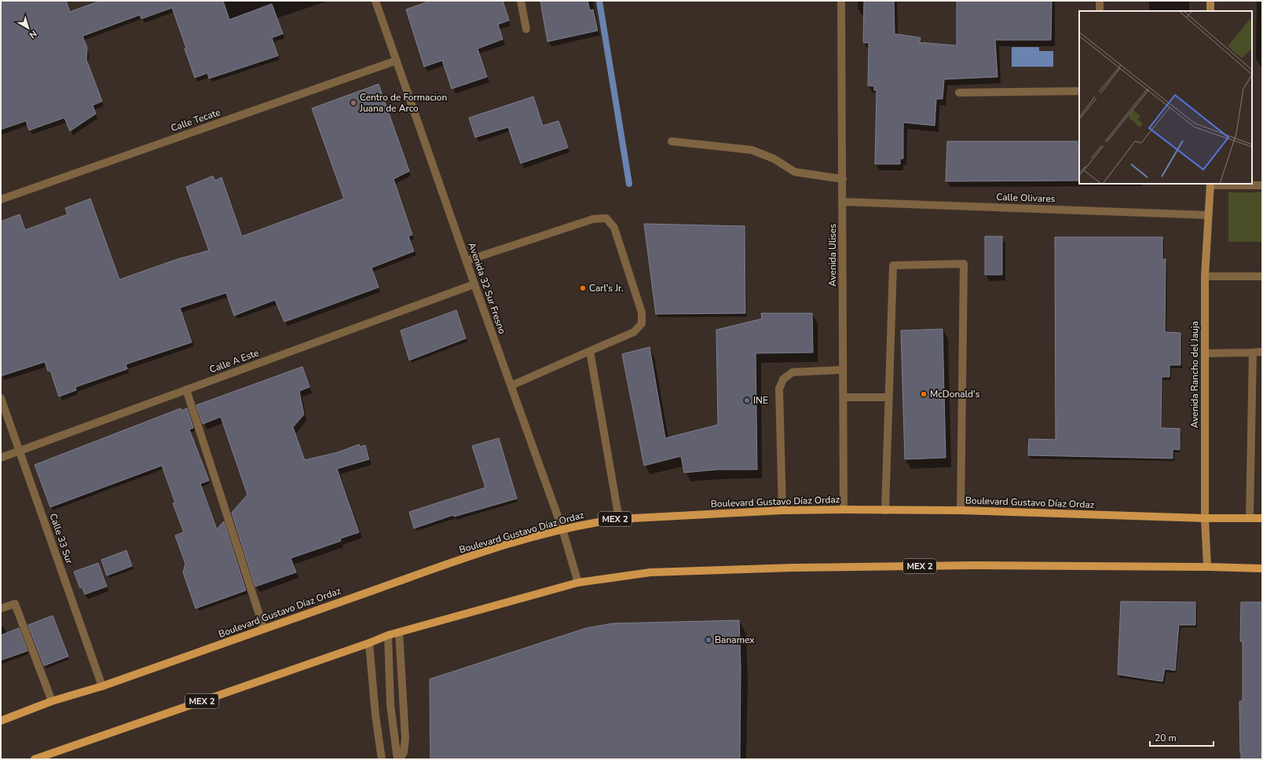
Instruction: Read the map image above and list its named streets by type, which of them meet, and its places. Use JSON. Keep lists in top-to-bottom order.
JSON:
{
  "streets": {
    "main road": ["Boulevard Gustavo Díaz Ordaz", "MEX 2"],
    "street": [
      "Calle Tecate",
      "Calle Olivares",
      "Avenida Ulises",
      "Avenida 32 Sur Fresno",
      "Calle A Este",
      "Avenida Rancho del Jauja",
      "Calle 33 Sur"
    ]
  },
  "crossings": [
    ["Calle Tecate", "Avenida 32 Sur Fresno"],
    ["Calle Olivares", "Avenida Ulises"],
    ["Calle Olivares", "Avenida Rancho del Jauja"],
    ["Avenida Ulises", "Boulevard Gustavo Díaz Ordaz"],
    ["Avenida 32 Sur Fresno", "Calle A Este"],
    ["Avenida 32 Sur Fresno", "Boulevard Gustavo Díaz Ordaz"],
    ["Avenida 32 Sur Fresno", "MEX 2"],
    ["Calle A Este", "Calle 33 Sur"],
    ["Avenida Rancho del Jauja", "Boulevard Gustavo Díaz Ordaz"],
    ["Avenida Rancho del Jauja", "MEX 2"],
    ["Boulevard Gustavo Díaz Ordaz", "Calle 33 Sur"]
  ],
  "places": [
    "Centro de Formacion Juana de Arco",
    "Carl's Jr.",
    "McDonald's",
    "INE",
    "Banamex"
  ],
  "scale_bar": "20 m",
  "north": "bottom right"
}
